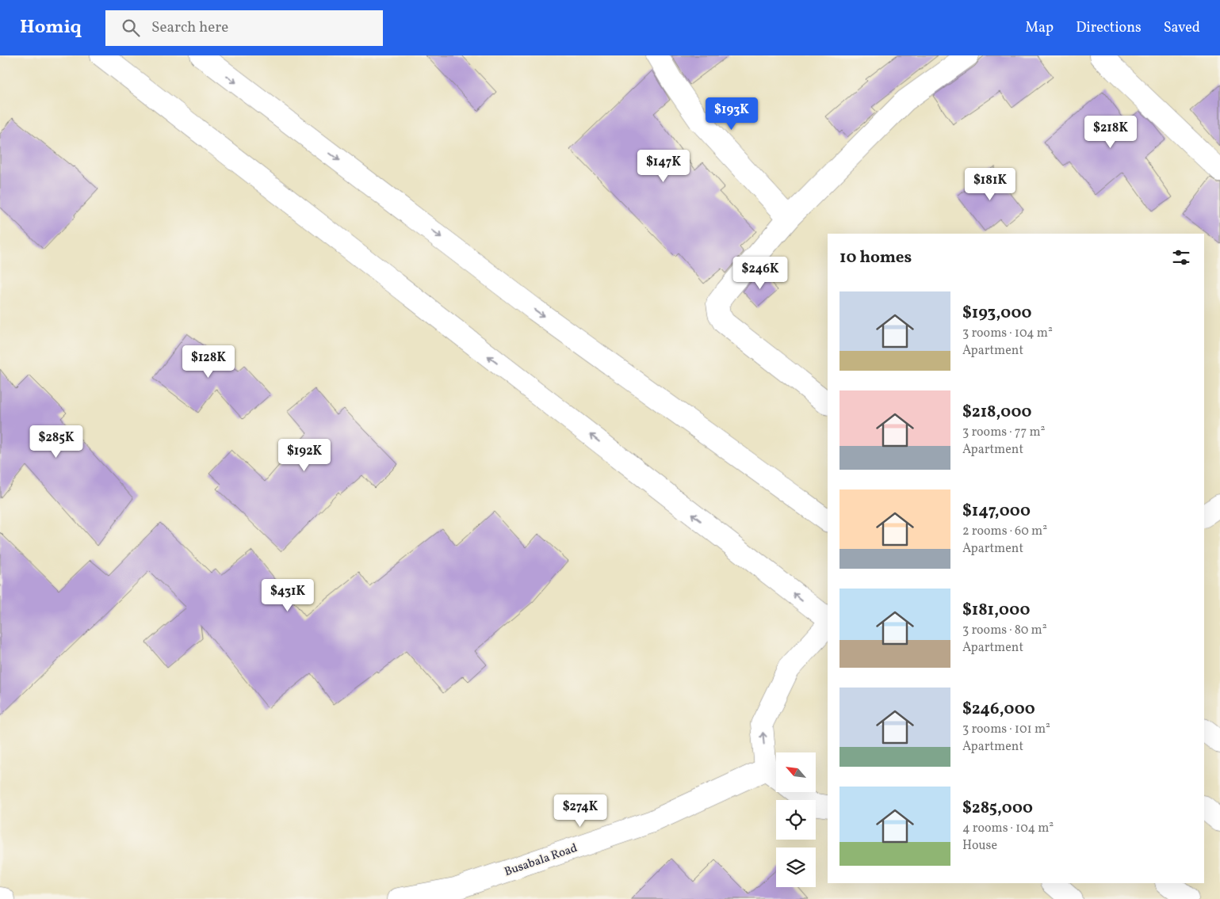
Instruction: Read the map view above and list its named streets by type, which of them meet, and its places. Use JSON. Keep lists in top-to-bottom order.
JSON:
{
  "streets": {
    "main road": ["Busabala Road"]
  },
  "north": "top left",
  "page": {
    "header": "Homiq",
    "search": "Search here",
    "nav": ["Map", "Directions", "Saved"],
    "price": [
      "$193K",
      "$218K",
      "$147K",
      "$181K",
      "$246K",
      "$128K",
      "$285K",
      "$192K",
      "$431K",
      "$274K"
    ],
    "heading": "10 homes",
    "list": [
      {
        "name": "$193,000",
        "note": "3 rooms · 104 m² · Apartment"
      },
      {
        "name": "$218,000",
        "note": "3 rooms · 77 m² · Apartment"
      },
      {
        "name": "$147,000",
        "note": "2 rooms · 60 m² · Apartment"
      },
      {
        "name": "$181,000",
        "note": "3 rooms · 80 m² · Apartment"
      },
      {
        "name": "$246,000",
        "note": "3 rooms · 101 m² · Apartment"
      },
      {
        "name": "$285,000",
        "note": "4 rooms · 104 m² · House"
      }
    ]
  }
}
